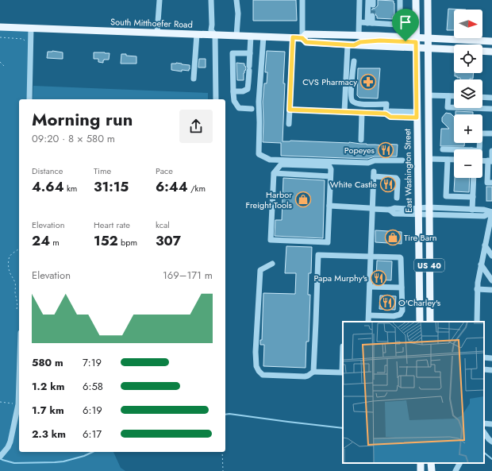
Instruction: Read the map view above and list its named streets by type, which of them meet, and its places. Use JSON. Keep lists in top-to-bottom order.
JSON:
{
  "streets": {
    "main road": ["South Mitthoefer Road", "East Washington Street", "US 40"]
  },
  "crossings": [
    ["South Mitthoefer Road", "East Washington Street"]
  ],
  "places": {
    "pharmacy": ["CVS Pharmacy"],
    "restaurant": [
      "Popeyes",
      "White Castle",
      "Papa Murphy's",
      "O'Charley's"
    ],
    "shop": ["Harbor Freight Tools", "Tire Barn"]
  },
  "north": "right",
  "page": {
    "map_buttons": ["+", "−"],
    "heading": ["Morning run", "09:20 · 8 × 580 m"],
    "stats": [
      ["Distance", "4.64 km"],
      ["Time", "31:15"],
      ["Pace", "6:44 /km"],
      ["Elevation", "24 m"],
      ["Heart rate", "152 bpm"],
      ["kcal", "307"]
    ],
    "chart": ["Elevation", "169–171 m"],
    "list": [
      {
        "name": "580 m",
        "note": "7:19"
      },
      {
        "name": "1.2 km",
        "note": "6:58"
      },
      {
        "name": "1.7 km",
        "note": "6:19"
      },
      {
        "name": "2.3 km",
        "note": "6:17"
      }
    ]
  }
}
